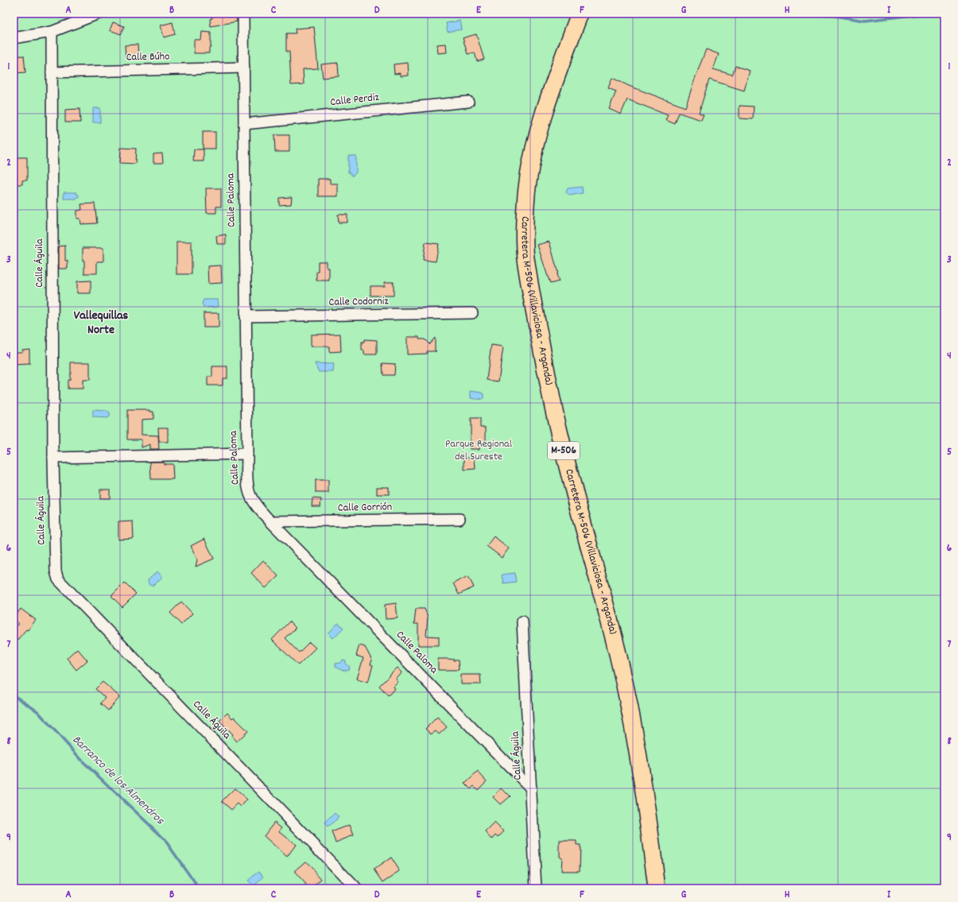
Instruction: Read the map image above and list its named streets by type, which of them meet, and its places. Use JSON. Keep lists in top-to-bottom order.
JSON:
{
  "streets": {
    "main road": ["Carretera M-506 (Villaviciosa - Arganda)", "M-506"],
    "street": [
      "Calle Búho",
      "Calle Perdiz",
      "Calle Paloma",
      "Calle Águila",
      "Calle Codorniz",
      "Calle Gorrión"
    ]
  },
  "crossings": [
    ["Calle Búho", "Calle Paloma"],
    ["Calle Búho", "Calle Águila"],
    ["Calle Perdiz", "Calle Paloma"],
    ["Calle Paloma", "Calle Águila"],
    ["Calle Paloma", "Calle Codorniz"],
    ["Calle Paloma", "Calle Gorrión"]
  ],
  "districts": ["Vallequillas Norte"],
  "water": ["Barranco de los Almendros"],
  "parks": ["Parque Regional del Sureste"],
  "grid": {
    "columns": [
      "A",
      "B",
      "C",
      "D",
      "E",
      "F",
      "G",
      "H",
      "I"
    ],
    "rows": [
      "1",
      "2",
      "3",
      "4",
      "5",
      "6",
      "7",
      "8",
      "9"
    ]
  }
}
